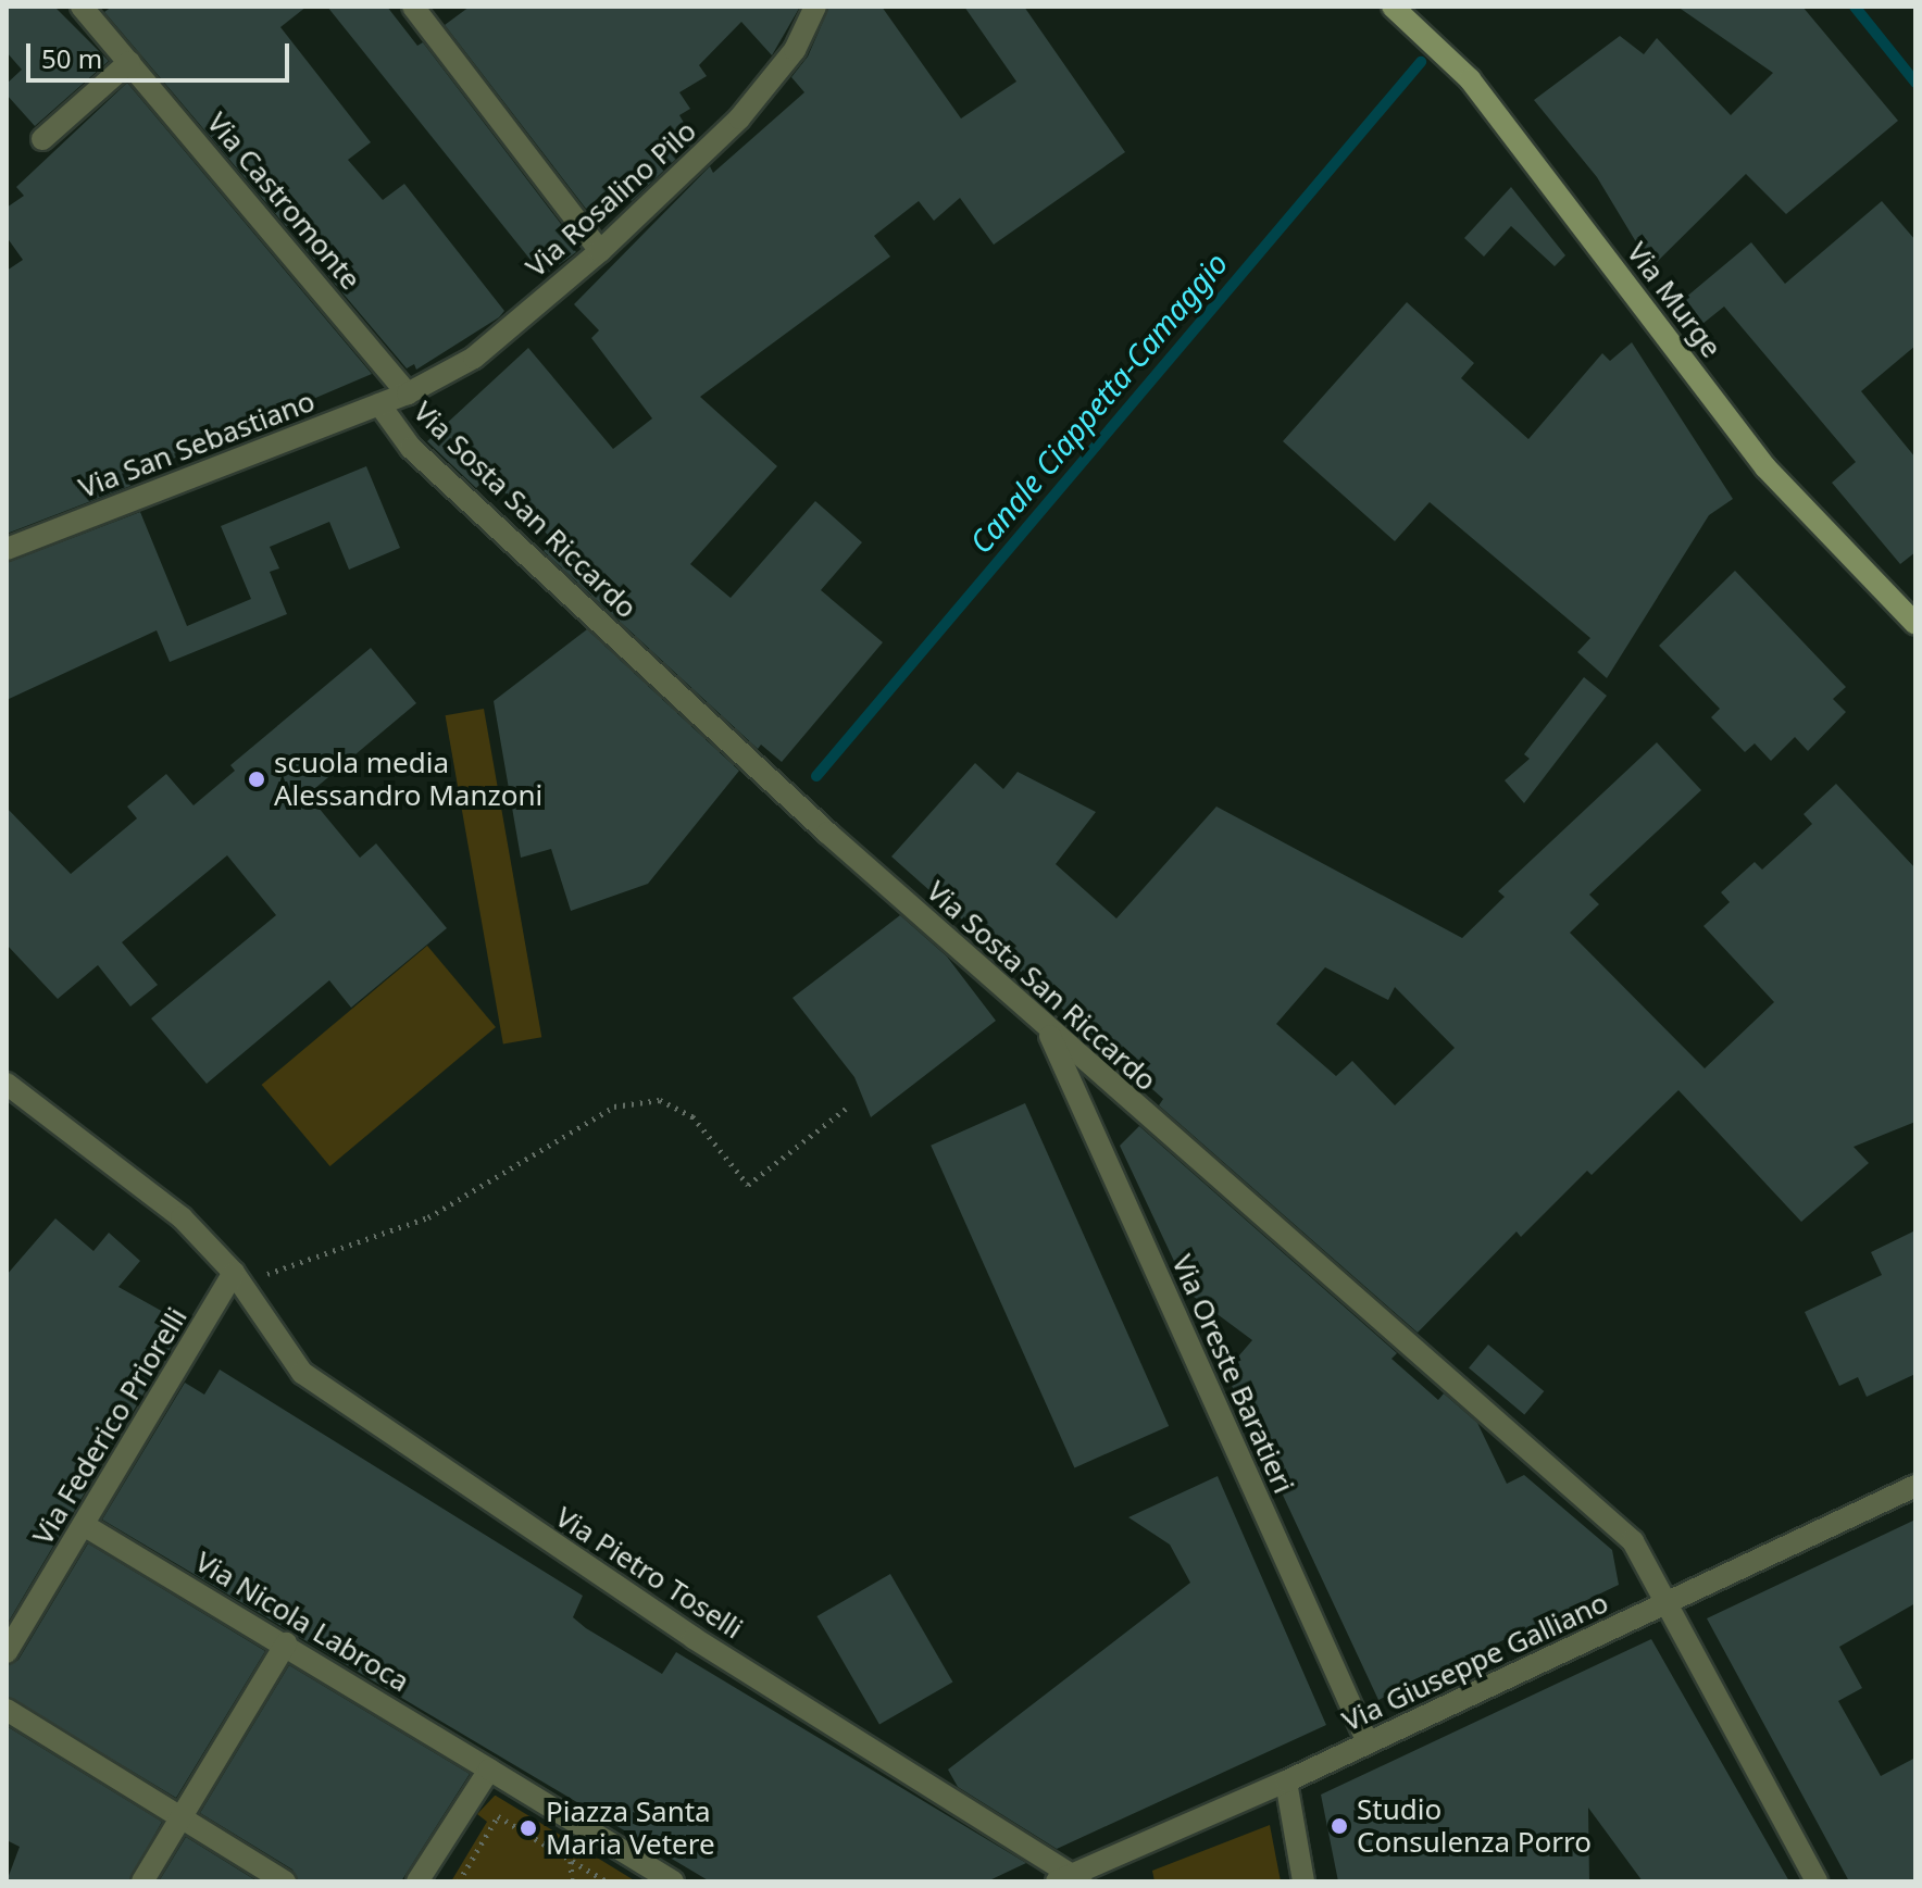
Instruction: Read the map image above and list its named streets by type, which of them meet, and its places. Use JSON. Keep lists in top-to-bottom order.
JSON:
{
  "streets": {
    "street": [
      "Via Rosalino Pilo",
      "Via Castromonte",
      "Via Murge",
      "Via San Sebastiano",
      "Via Sosta San Riccardo",
      "Via Oreste Baratieri",
      "Via Federico Priorelli",
      "Via Pietro Toselli",
      "Via Nicola Labroca",
      "Via Giuseppe Galliano"
    ]
  },
  "crossings": [
    ["Via Rosalino Pilo", "Via Castromonte"],
    ["Via Rosalino Pilo", "Via San Sebastiano"],
    ["Via Castromonte", "Via San Sebastiano"],
    ["Via San Sebastiano", "Via Sosta San Riccardo"],
    ["Via Sosta San Riccardo", "Via Oreste Baratieri"],
    ["Via Sosta San Riccardo", "Via Giuseppe Galliano"],
    ["Via Oreste Baratieri", "Via Giuseppe Galliano"],
    ["Via Federico Priorelli", "Via Pietro Toselli"],
    ["Via Federico Priorelli", "Via Nicola Labroca"],
    ["Via Pietro Toselli", "Via Giuseppe Galliano"]
  ],
  "water": ["Canale Ciappetta-Camaggio"],
  "places": ["scuola media Alessandro Manzoni", "Studio Consulenza Porro", "Piazza Santa Maria Vetere"],
  "scale_bar": "50 m"
}
